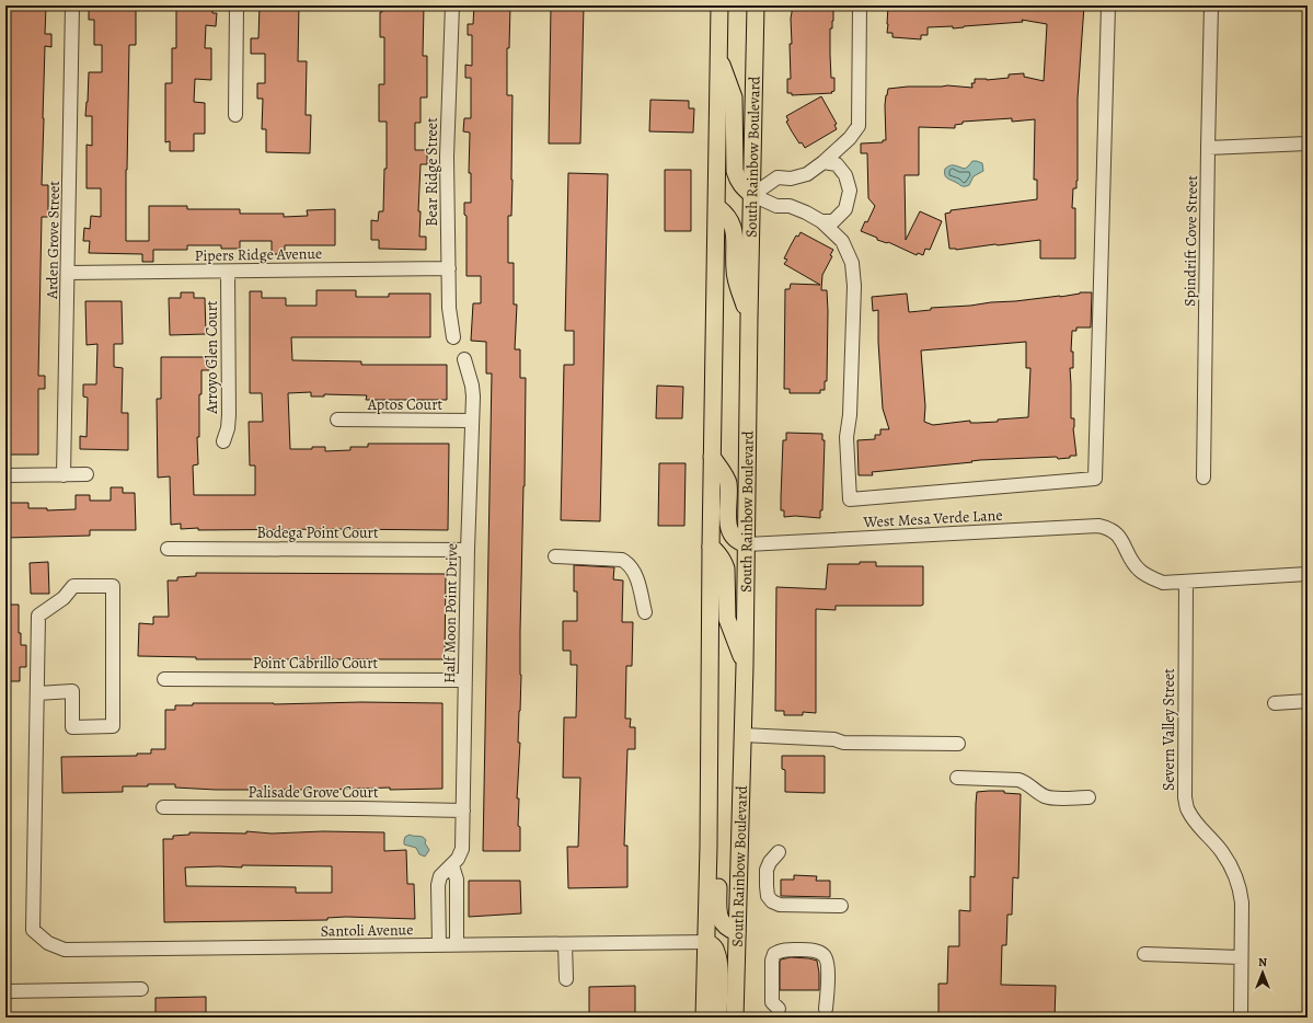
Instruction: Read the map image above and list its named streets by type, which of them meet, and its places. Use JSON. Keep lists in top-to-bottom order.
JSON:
{
  "streets": {
    "main road": ["South Rainbow Boulevard"],
    "street": [
      "Bear Ridge Street",
      "Arden Grove Street",
      "Spindrift Cove Street",
      "Pipers Ridge Avenue",
      "Arroyo Glen Court",
      "Aptos Court",
      "West Mesa Verde Lane",
      "Bodega Point Court",
      "Half Moon Point Drive",
      "Point Cabrillo Court",
      "Severn Valley Street",
      "Palisade Grove Court",
      "Santoli Avenue"
    ]
  },
  "crossings": [
    ["South Rainbow Boulevard", "West Mesa Verde Lane"],
    ["South Rainbow Boulevard", "Santoli Avenue"],
    ["Bear Ridge Street", "Pipers Ridge Avenue"],
    ["Arden Grove Street", "Pipers Ridge Avenue"],
    ["Pipers Ridge Avenue", "Arroyo Glen Court"],
    ["Aptos Court", "Half Moon Point Drive"],
    ["West Mesa Verde Lane", "Severn Valley Street"],
    ["Bodega Point Court", "Half Moon Point Drive"],
    ["Half Moon Point Drive", "Point Cabrillo Court"],
    ["Half Moon Point Drive", "Palisade Grove Court"],
    ["Half Moon Point Drive", "Santoli Avenue"]
  ],
  "north": "top"
}
